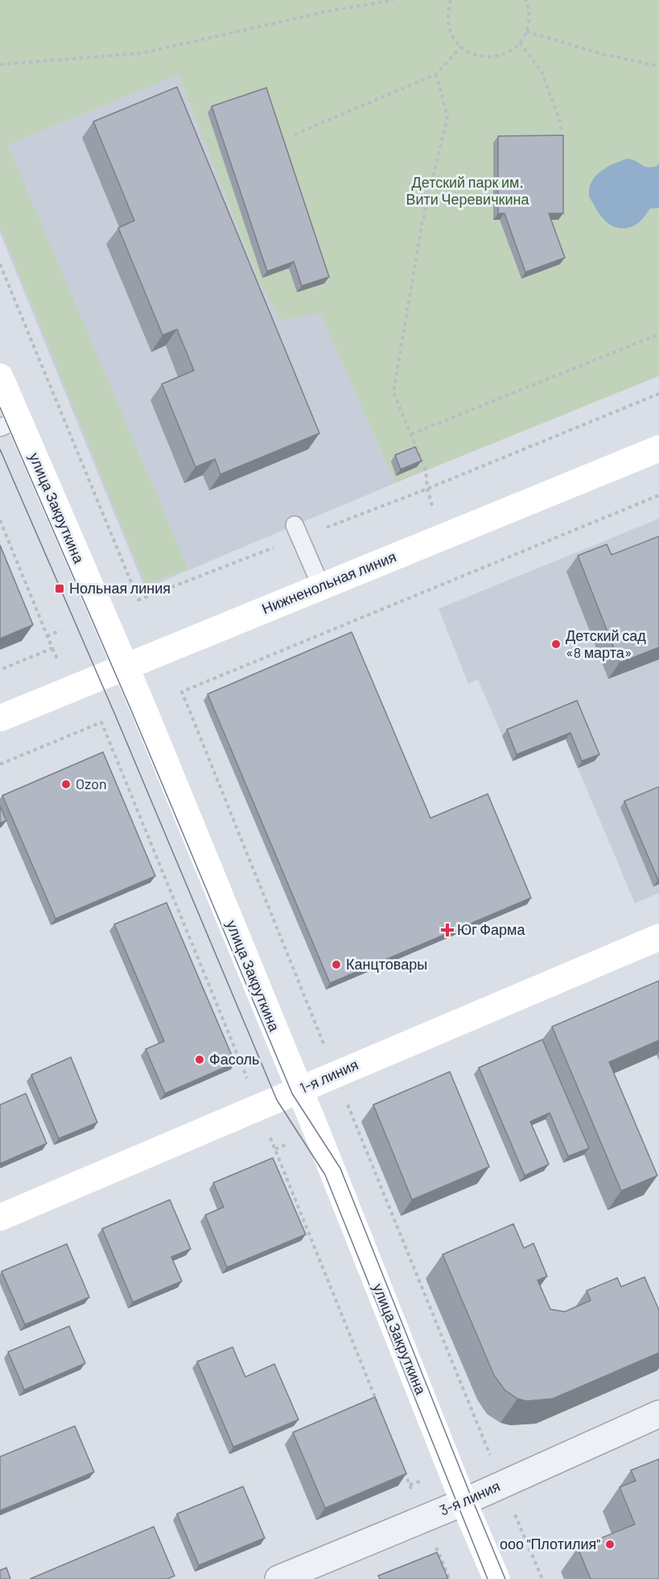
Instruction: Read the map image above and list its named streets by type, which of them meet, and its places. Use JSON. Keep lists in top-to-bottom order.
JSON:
{
  "streets": {
    "street": [
      "улица Закруткина",
      "Нижненольная линия",
      "1-я линия",
      "3-я линия"
    ]
  },
  "crossings": [
    ["улица Закруткина", "Нижненольная линия"],
    ["улица Закруткина", "1-я линия"],
    ["улица Закруткина", "3-я линия"]
  ],
  "parks": ["Детский парк им. Вити Черевичкина"],
  "places": {
    "transit": ["Нольная линия"],
    "other": [
      "Детский сад «8 марта»",
      "Ozon",
      "Канцтовары",
      "Фасоль",
      "ооо \"Плотилия\""
    ],
    "health": ["Юг Фарма"]
  }
}
